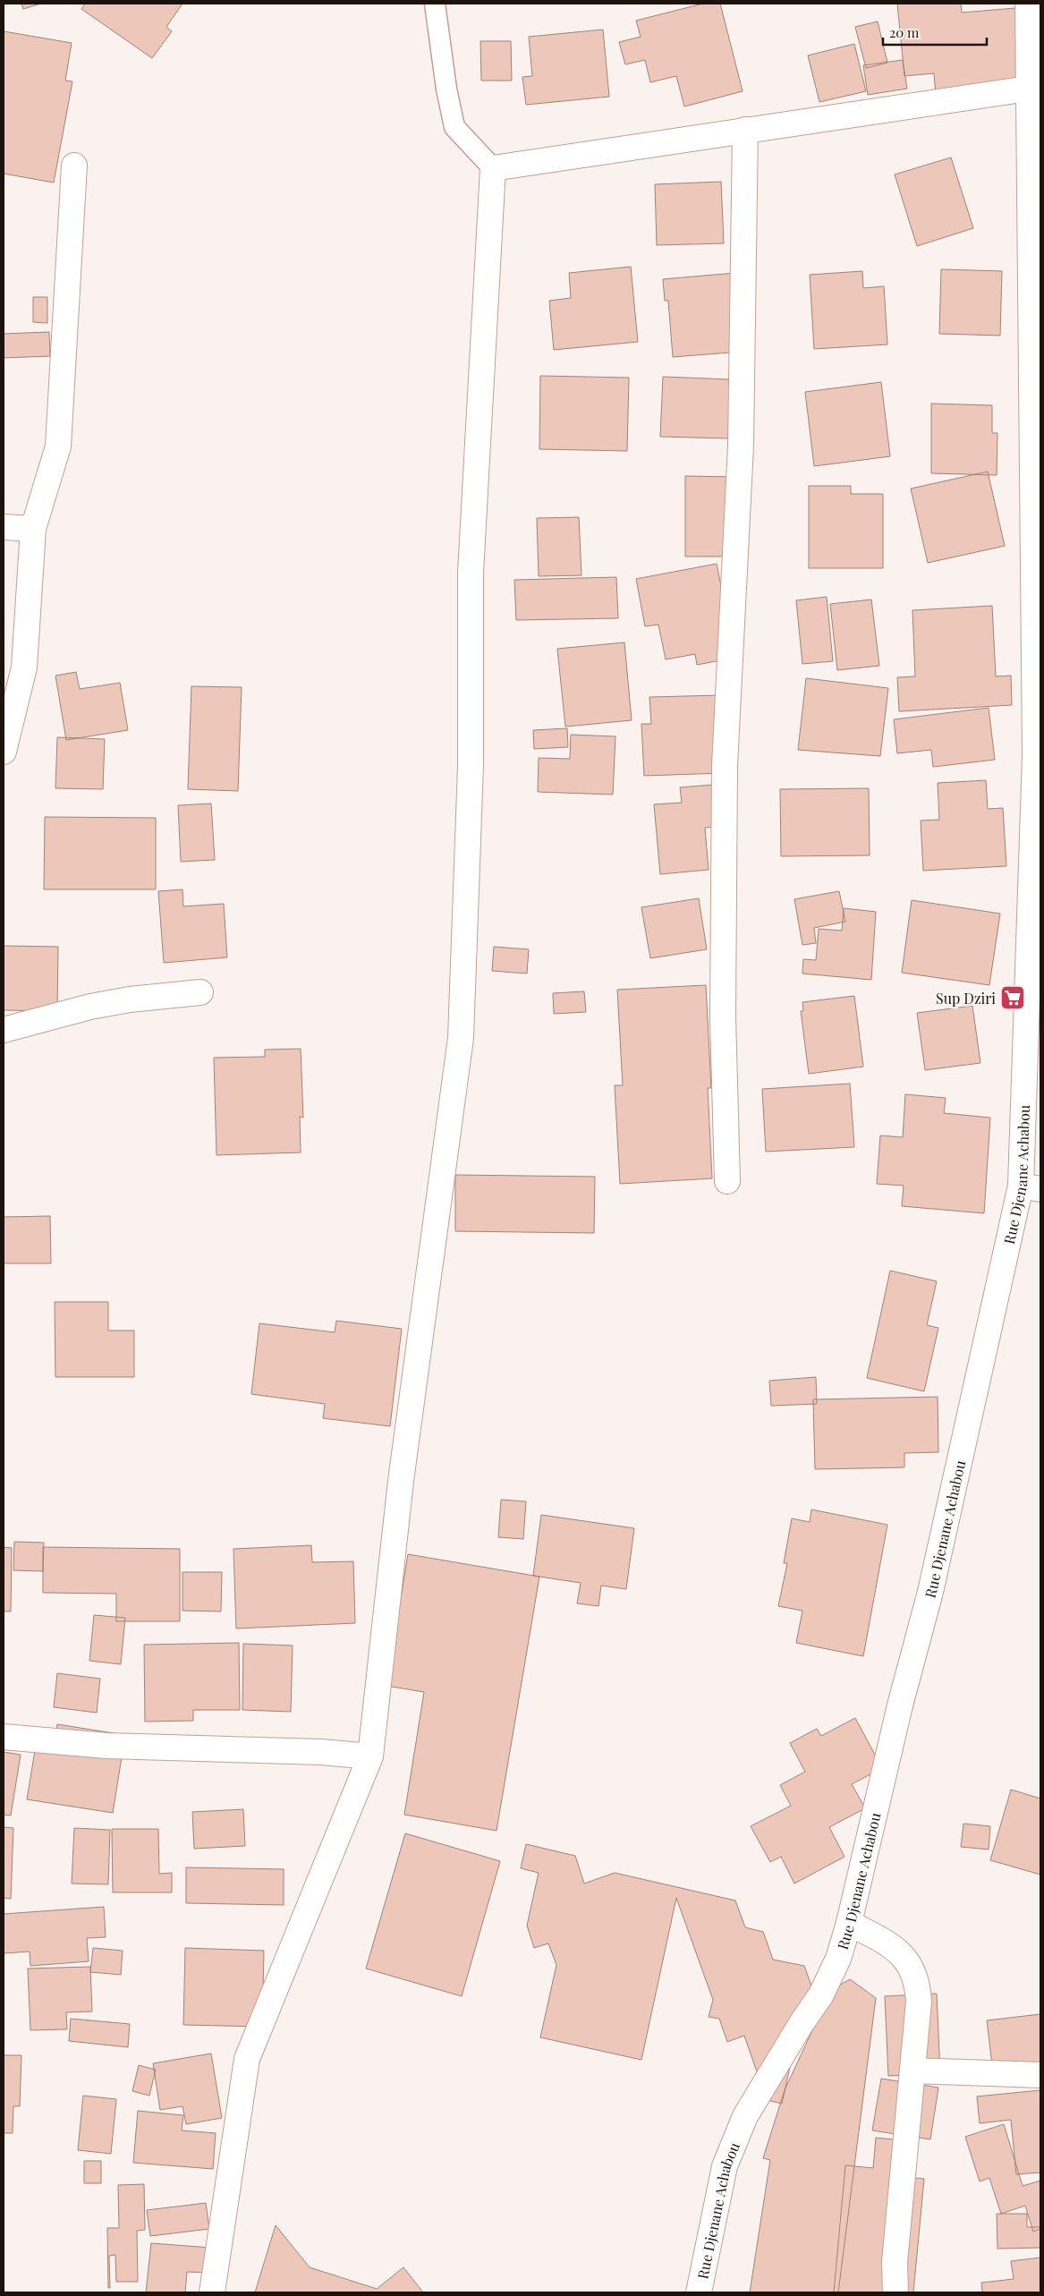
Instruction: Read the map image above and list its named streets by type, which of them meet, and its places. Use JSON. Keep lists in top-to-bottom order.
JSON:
{
  "streets": {
    "street": ["Rue Djenane Achabou"]
  },
  "places": {
    "supermarket": ["Sup Dziri"]
  },
  "scale_bar": "20 m"
}
